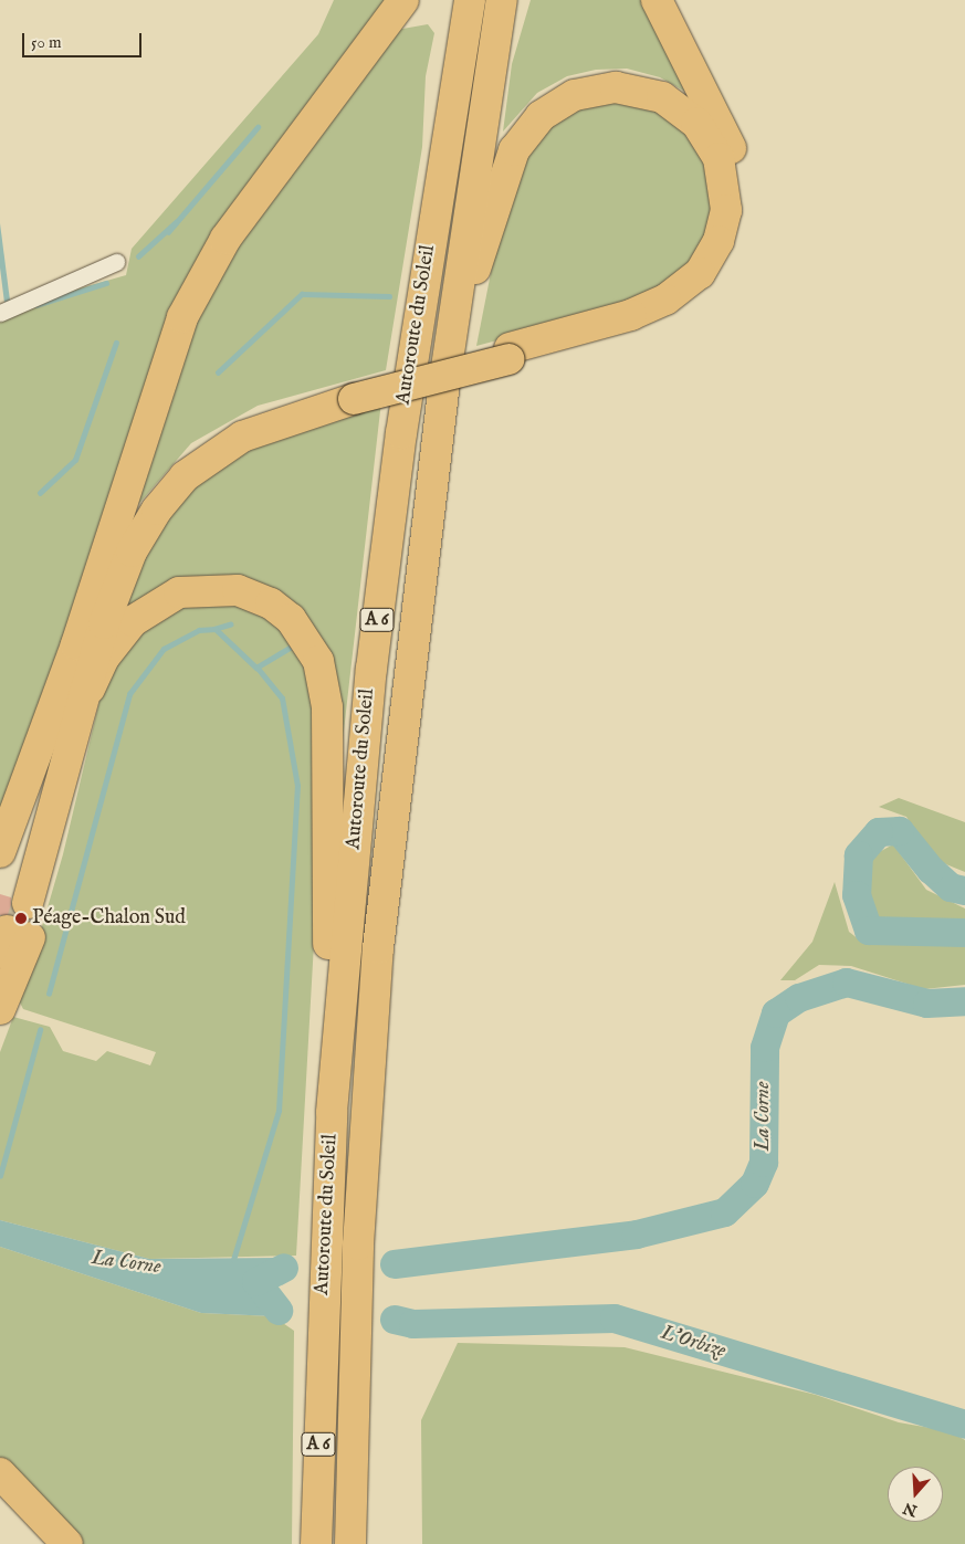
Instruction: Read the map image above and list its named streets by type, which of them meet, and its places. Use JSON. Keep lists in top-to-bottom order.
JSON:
{
  "streets": {
    "highway": ["Autoroute du Soleil", "A 6"]
  },
  "water": ["La Corne", "L'Orbize"],
  "places": ["Péage-Chalon Sud"],
  "scale_bar": "50 m",
  "north": "bottom"
}
